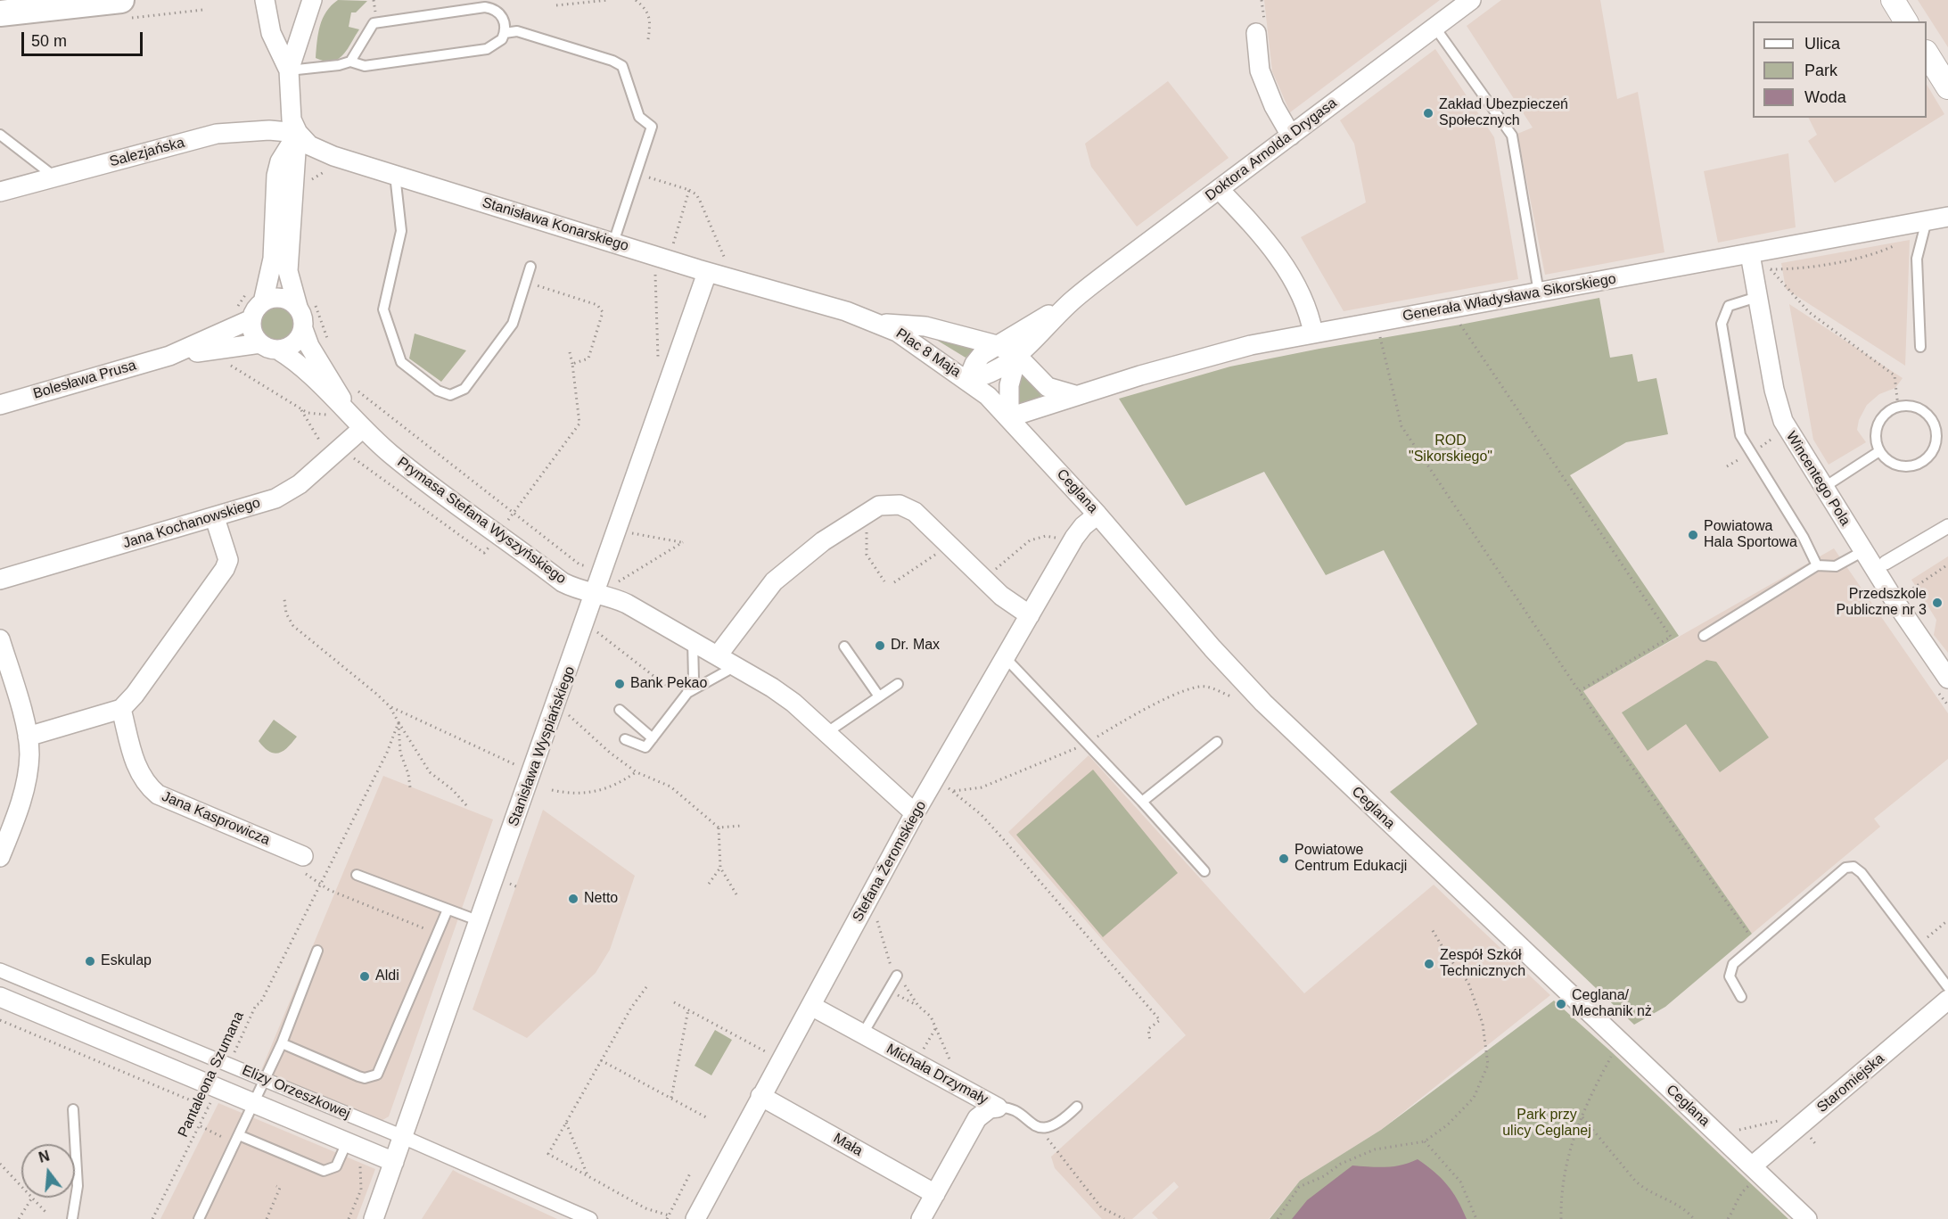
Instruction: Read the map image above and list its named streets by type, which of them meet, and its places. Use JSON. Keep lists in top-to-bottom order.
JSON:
{
  "streets": {
    "street": [
      "Doktora Arnolda Drygasa",
      "Salezjańska",
      "Stanisława Konarskiego",
      "Generała Władysława Sikorskiego",
      "Plac 8 Maja",
      "Bolesława Prusa",
      "Wincentego Pola",
      "Ceglana",
      "Prymasa Stefana Wyszyńskiego",
      "Jana Kochanowskiego",
      "Stanisława Wyspiańskiego",
      "Jana Kasprowicza",
      "Stefana Żeromskiego",
      "Michała Drzymały",
      "Staromiejska",
      "Elizy Orzeszkowej",
      "Mała"
    ],
    "path": ["Pantaleona Szumana"]
  },
  "crossings": [
    ["Doktora Arnolda Drygasa", "Plac 8 Maja"],
    ["Salezjańska", "Stanisława Konarskiego"],
    ["Stanisława Konarskiego", "Plac 8 Maja"],
    ["Stanisława Konarskiego", "Stanisława Wyspiańskiego"],
    ["Generała Władysława Sikorskiego", "Plac 8 Maja"],
    ["Generała Władysława Sikorskiego", "Wincentego Pola"],
    ["Plac 8 Maja", "Ceglana"],
    ["Bolesława Prusa", "Prymasa Stefana Wyszyńskiego"],
    ["Ceglana", "Stefana Żeromskiego"],
    ["Ceglana", "Staromiejska"],
    ["Prymasa Stefana Wyszyńskiego", "Jana Kochanowskiego"],
    ["Prymasa Stefana Wyszyńskiego", "Stanisława Wyspiańskiego"],
    ["Prymasa Stefana Wyszyńskiego", "Stefana Żeromskiego"],
    ["Stanisława Wyspiańskiego", "Elizy Orzeszkowej"],
    ["Stefana Żeromskiego", "Michała Drzymały"],
    ["Stefana Żeromskiego", "Mała"],
    ["Pantaleona Szumana", "Elizy Orzeszkowej"],
    ["Michała Drzymały", "Mała"]
  ],
  "parks": ["ROD \"Sikorskiego\"", "Park przy ulicy Ceglanej"],
  "places": [
    "Zakład Ubezpieczeń Społecznych",
    "Powiatowa Hala Sportowa",
    "Przedszkole Publiczne nr 3",
    "Dr. Max",
    "Bank Pekao",
    "Powiatowe Centrum Edukacji",
    "Netto",
    "Eskulap",
    "Zespół Szkół Technicznych",
    "Aldi",
    "Ceglana/ Mechanik nż"
  ],
  "legend": ["Ulica", "Park", "Woda"],
  "scale_bar": "50 m",
  "north": "top"
}
